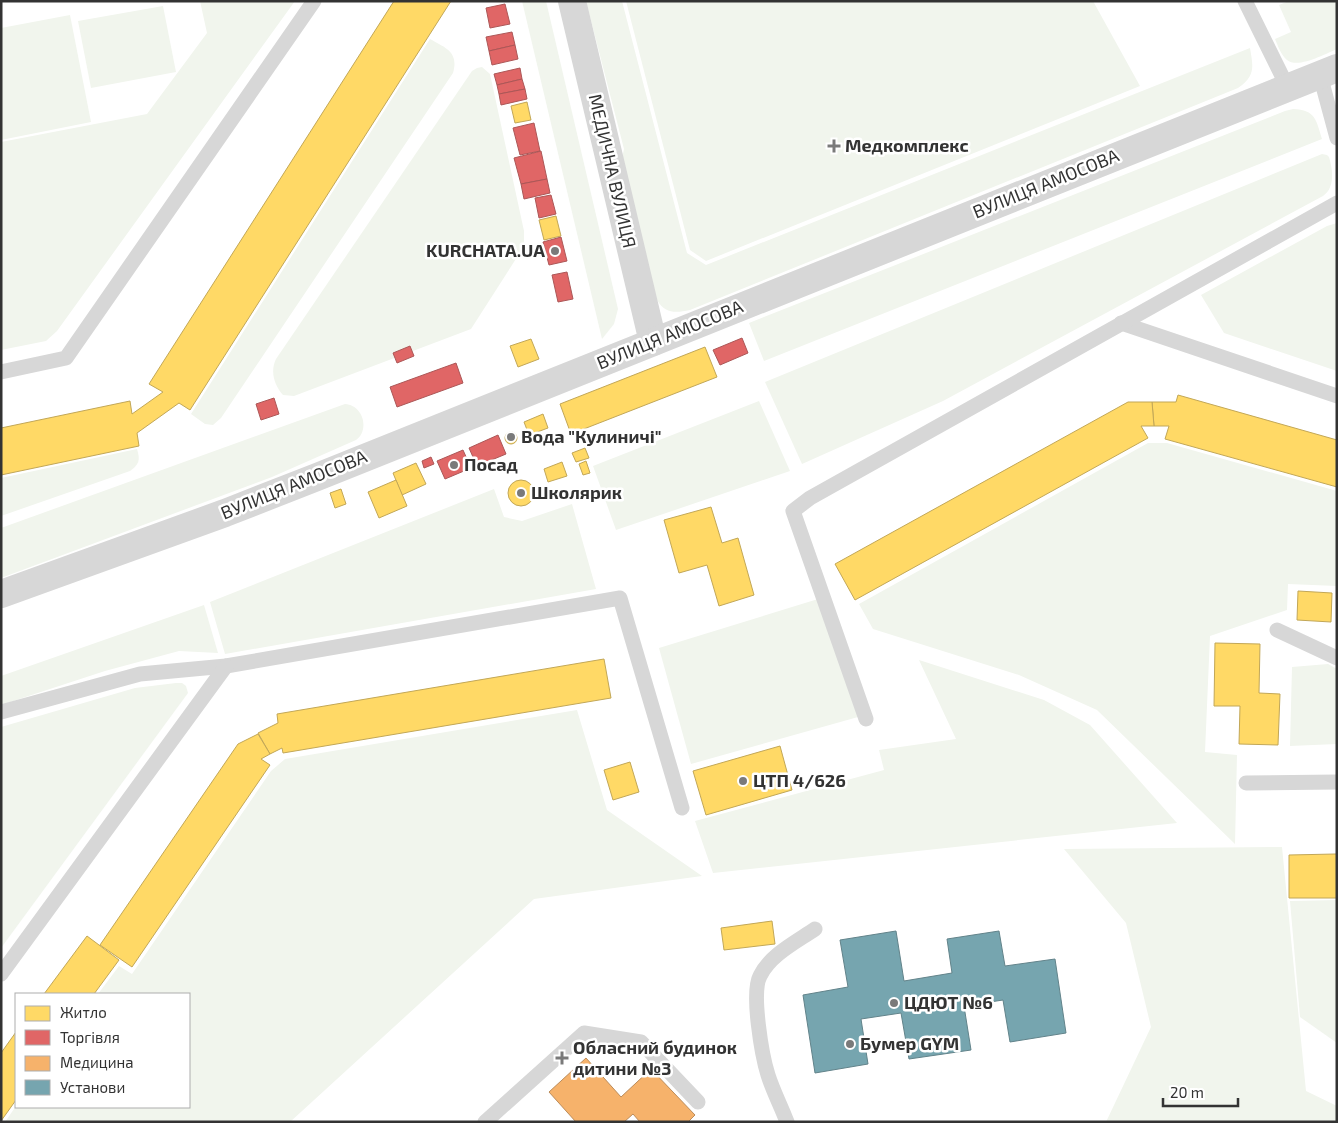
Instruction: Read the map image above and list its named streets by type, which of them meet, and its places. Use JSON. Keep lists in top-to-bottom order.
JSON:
{
  "streets": {
    "street": ["МЕДИЧНА ВУЛИЦЯ", "ВУЛИЦЯ АМОСОВА"]
  },
  "crossings": [
    ["МЕДИЧНА ВУЛИЦЯ", "ВУЛИЦЯ АМОСОВА"]
  ],
  "places": {
    "health": ["Медкомплекс", "Обласний будинок дитини №3"],
    "other": [
      "KURCHATA.UA",
      "Вода \"Кулиничі\"",
      "Посад",
      "Школярик",
      "ЦТП 4/626",
      "ЦДЮТ №6",
      "Бумер GYM"
    ]
  },
  "legend": [
    "Житло",
    "Торгівля",
    "Медицина",
    "Установи"
  ],
  "scale_bar": "20 m"
}
